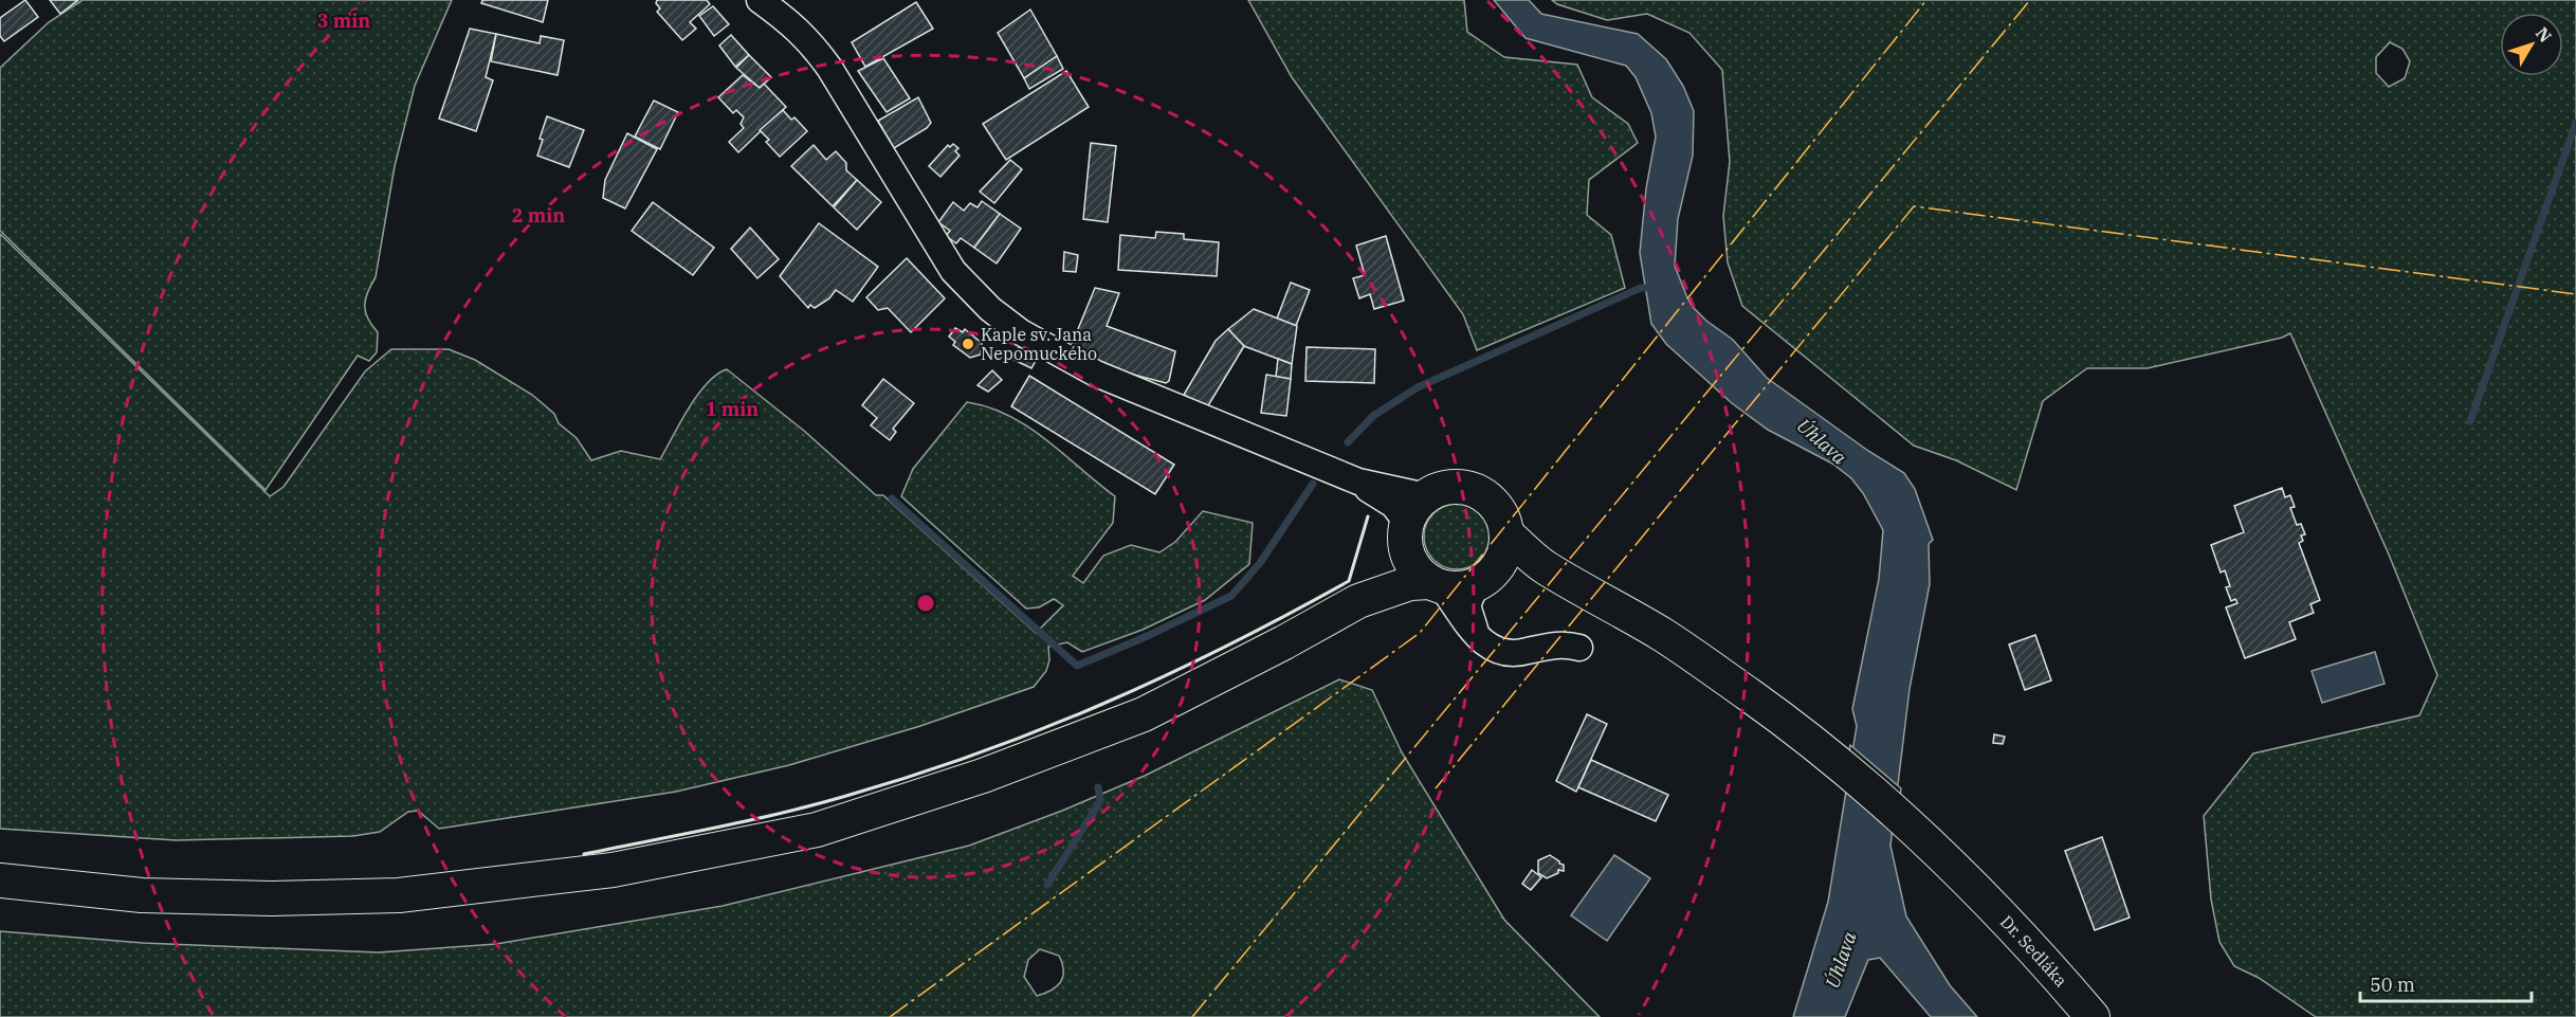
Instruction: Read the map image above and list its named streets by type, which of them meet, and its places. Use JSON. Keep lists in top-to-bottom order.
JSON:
{
  "streets": {
    "main road": ["Dr. Sedláka"]
  },
  "water": ["Úhlava"],
  "places": ["Kaple sv. Jana Nepomuckého"],
  "scale_bar": "50 m",
  "north": "top right",
  "rings": ["3 min", "2 min", "1 min"]
}
